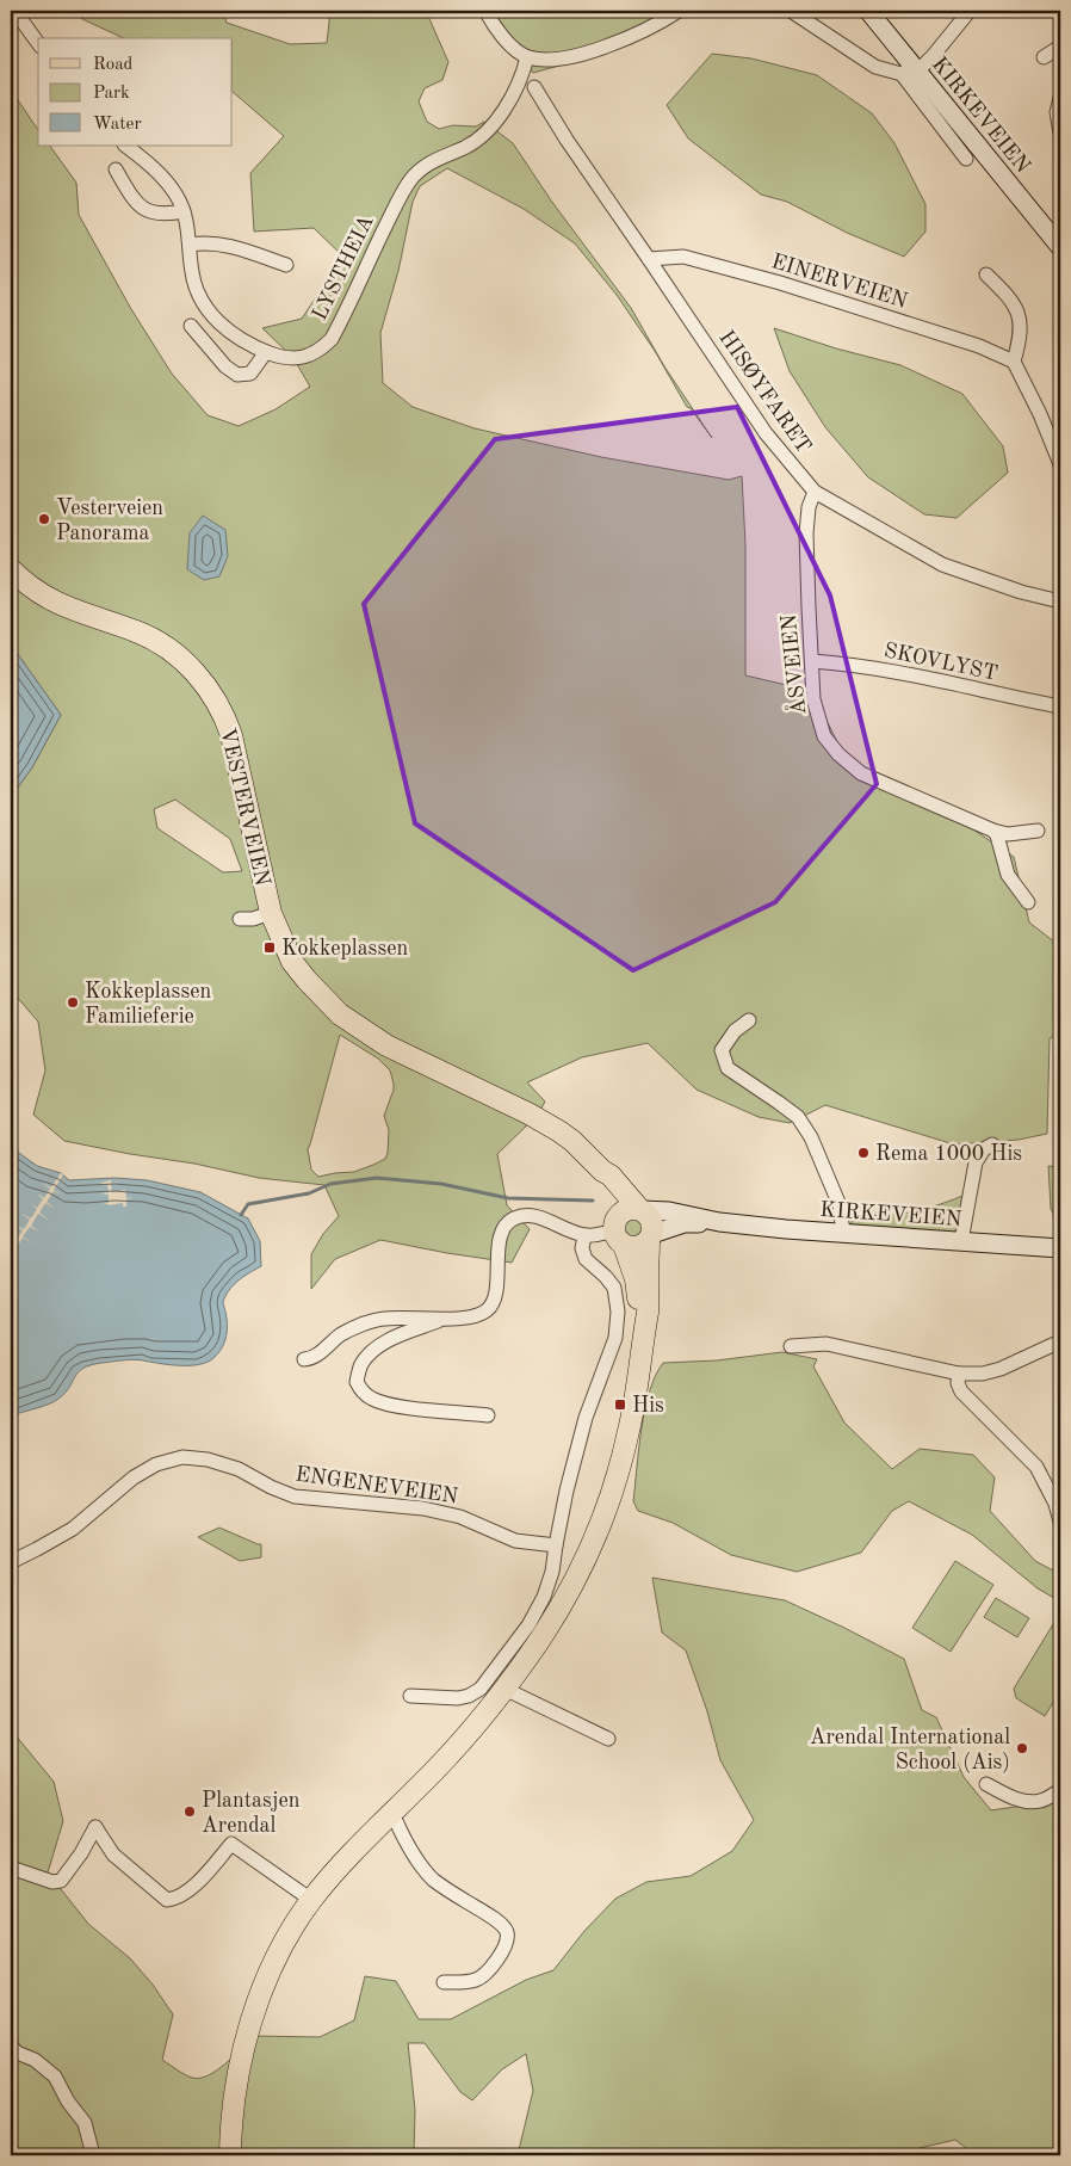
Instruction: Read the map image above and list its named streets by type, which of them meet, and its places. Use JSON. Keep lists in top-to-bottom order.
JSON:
{
  "streets": {
    "main road": ["KIRKEVEIEN", "VESTERVEIEN"],
    "street": [
      "LYSTHEIA",
      "EINERVEIEN",
      "HISØYFARET",
      "SKOVLYST",
      "ÅSVEIEN",
      "ENGENEVEIEN"
    ]
  },
  "crossings": [
    ["KIRKEVEIEN", "VESTERVEIEN"],
    ["EINERVEIEN", "HISØYFARET"],
    ["HISØYFARET", "ÅSVEIEN"],
    ["SKOVLYST", "ÅSVEIEN"]
  ],
  "places": {
    "other": [
      "Vesterveien Panorama",
      "Kokkeplassen Familieferie",
      "Rema 1000 His",
      "Arendal International School (Ais)",
      "Plantasjen Arendal"
    ],
    "transit": ["Kokkeplassen", "His"]
  },
  "legend": ["Road", "Park", "Water"]
}
